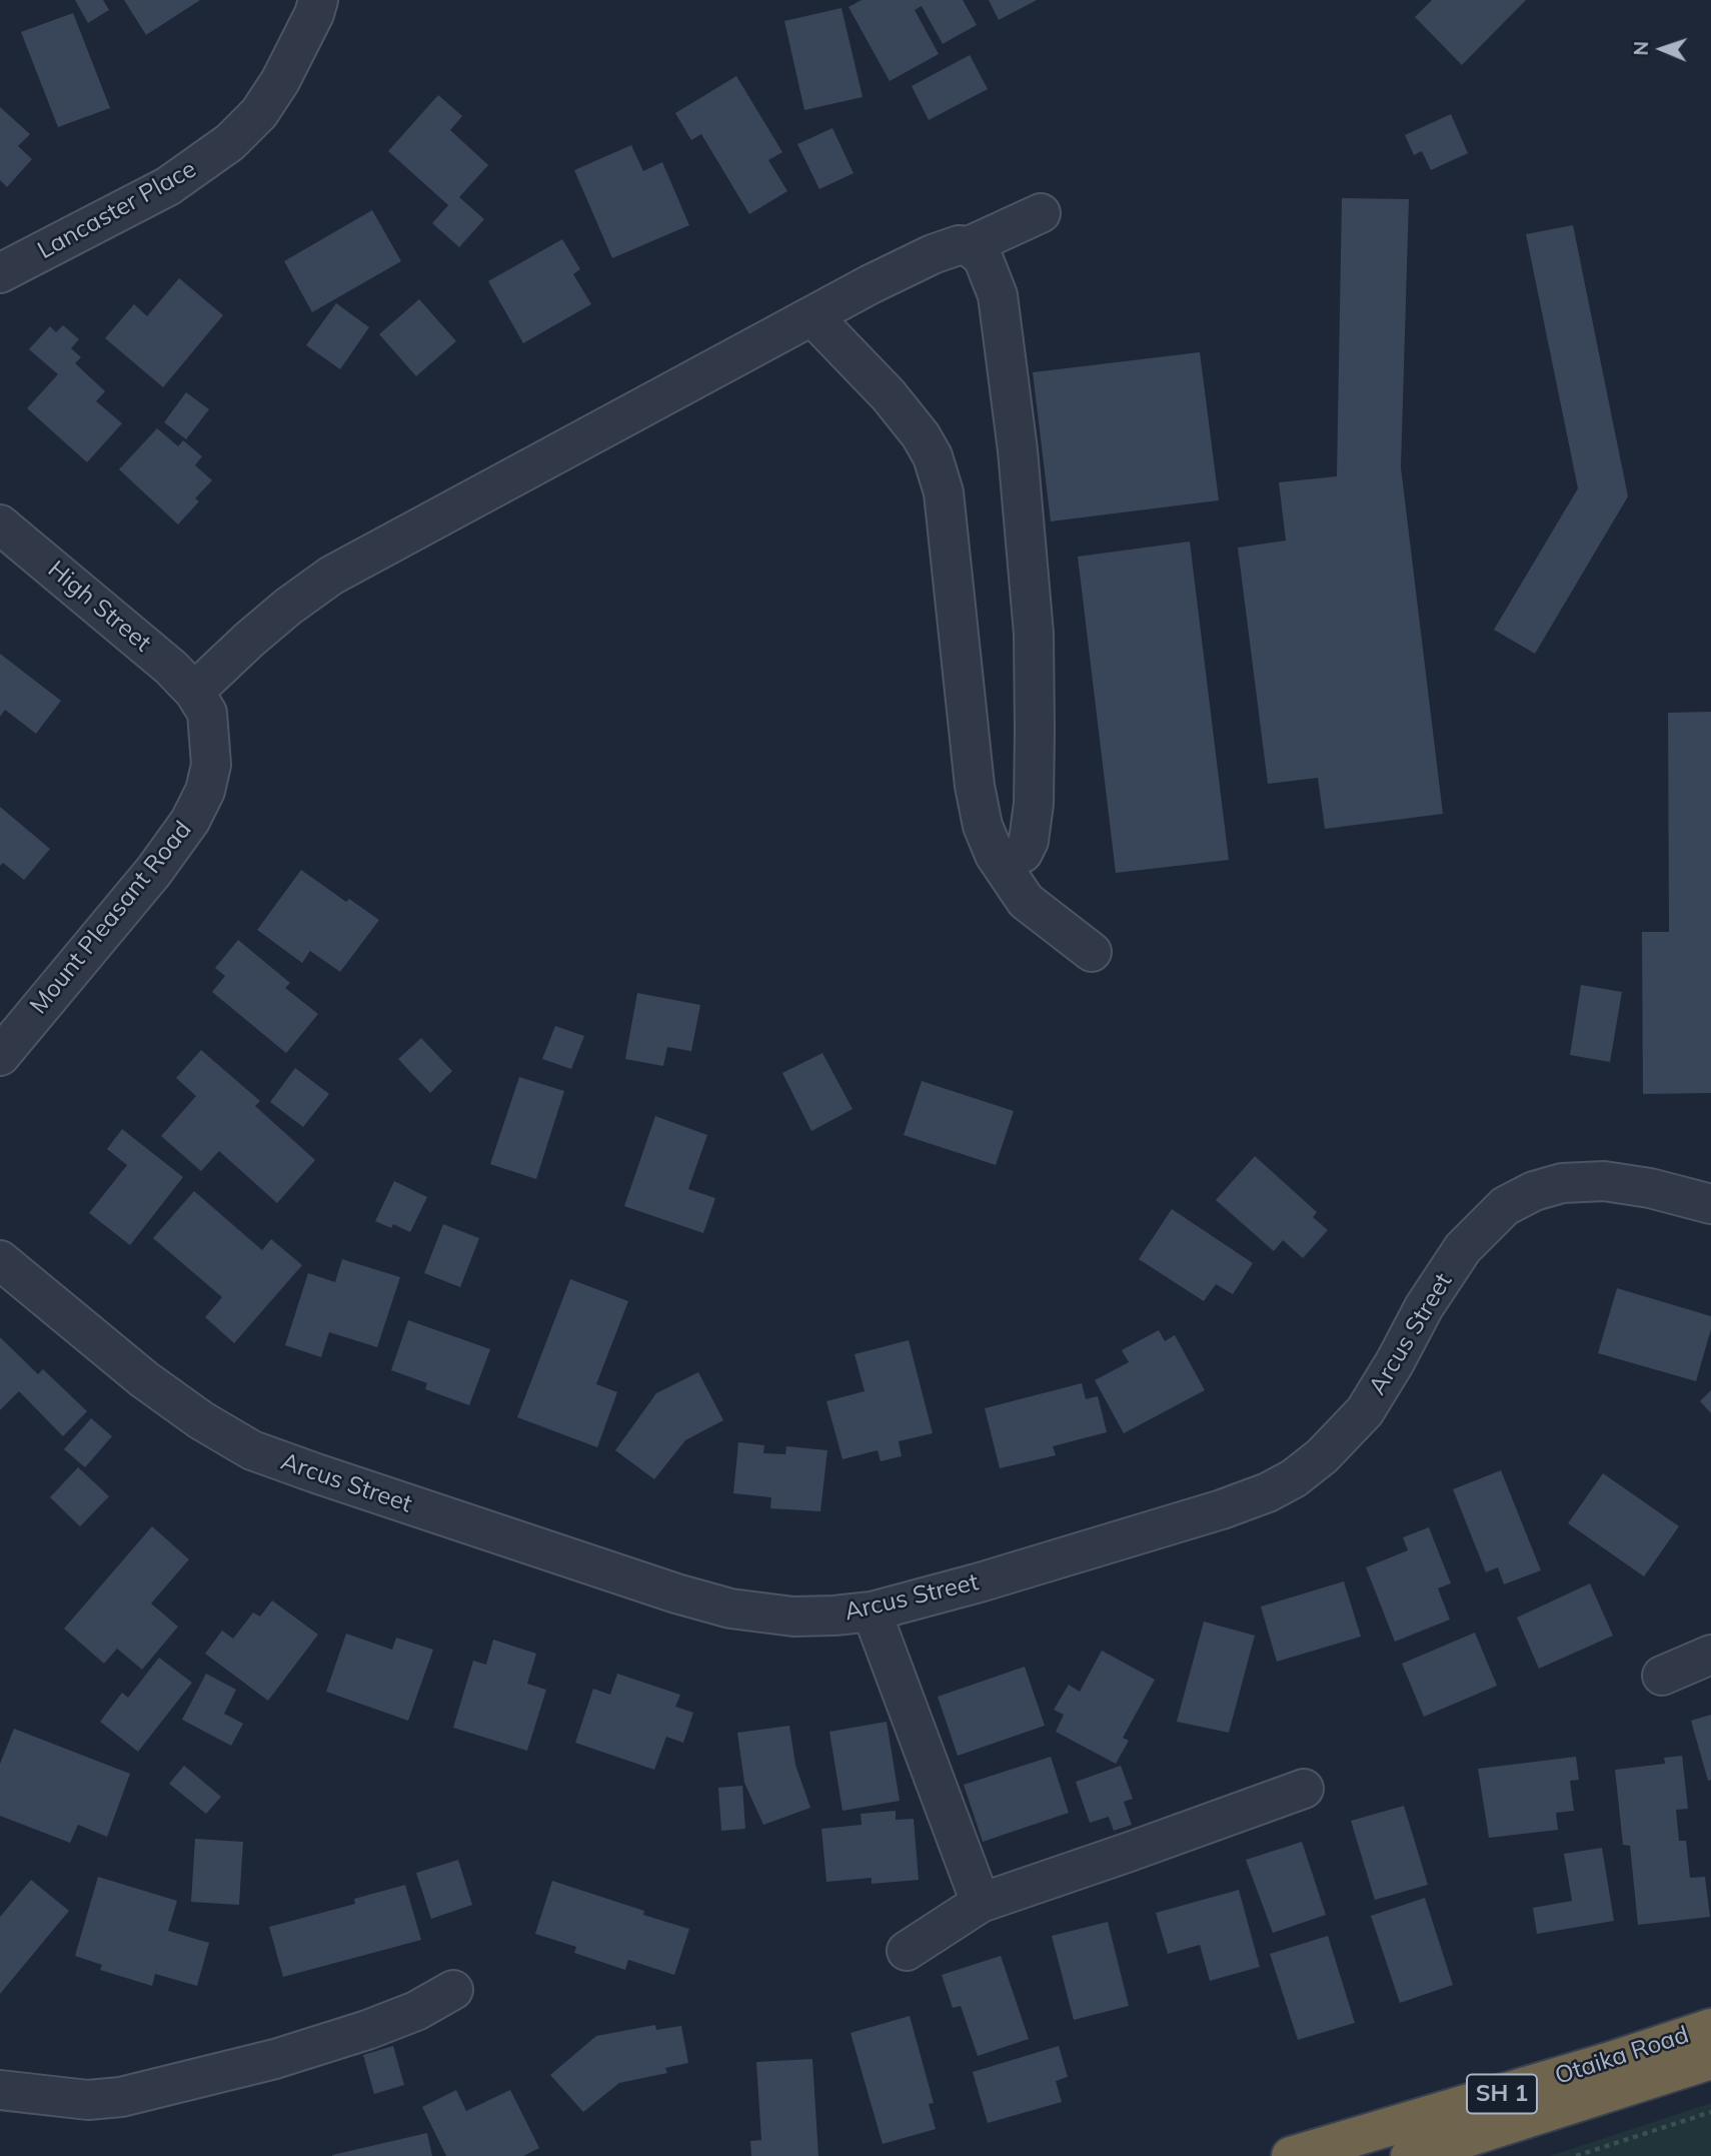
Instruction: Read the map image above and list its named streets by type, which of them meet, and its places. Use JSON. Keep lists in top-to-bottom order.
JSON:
{
  "streets": {
    "highway": ["Otaika Road", "SH 1"],
    "street": [
      "Lancaster Place",
      "High Street",
      "Mount Pleasant Road",
      "Arcus Street"
    ]
  },
  "crossings": [
    ["High Street", "Mount Pleasant Road"]
  ],
  "north": "left"
}
